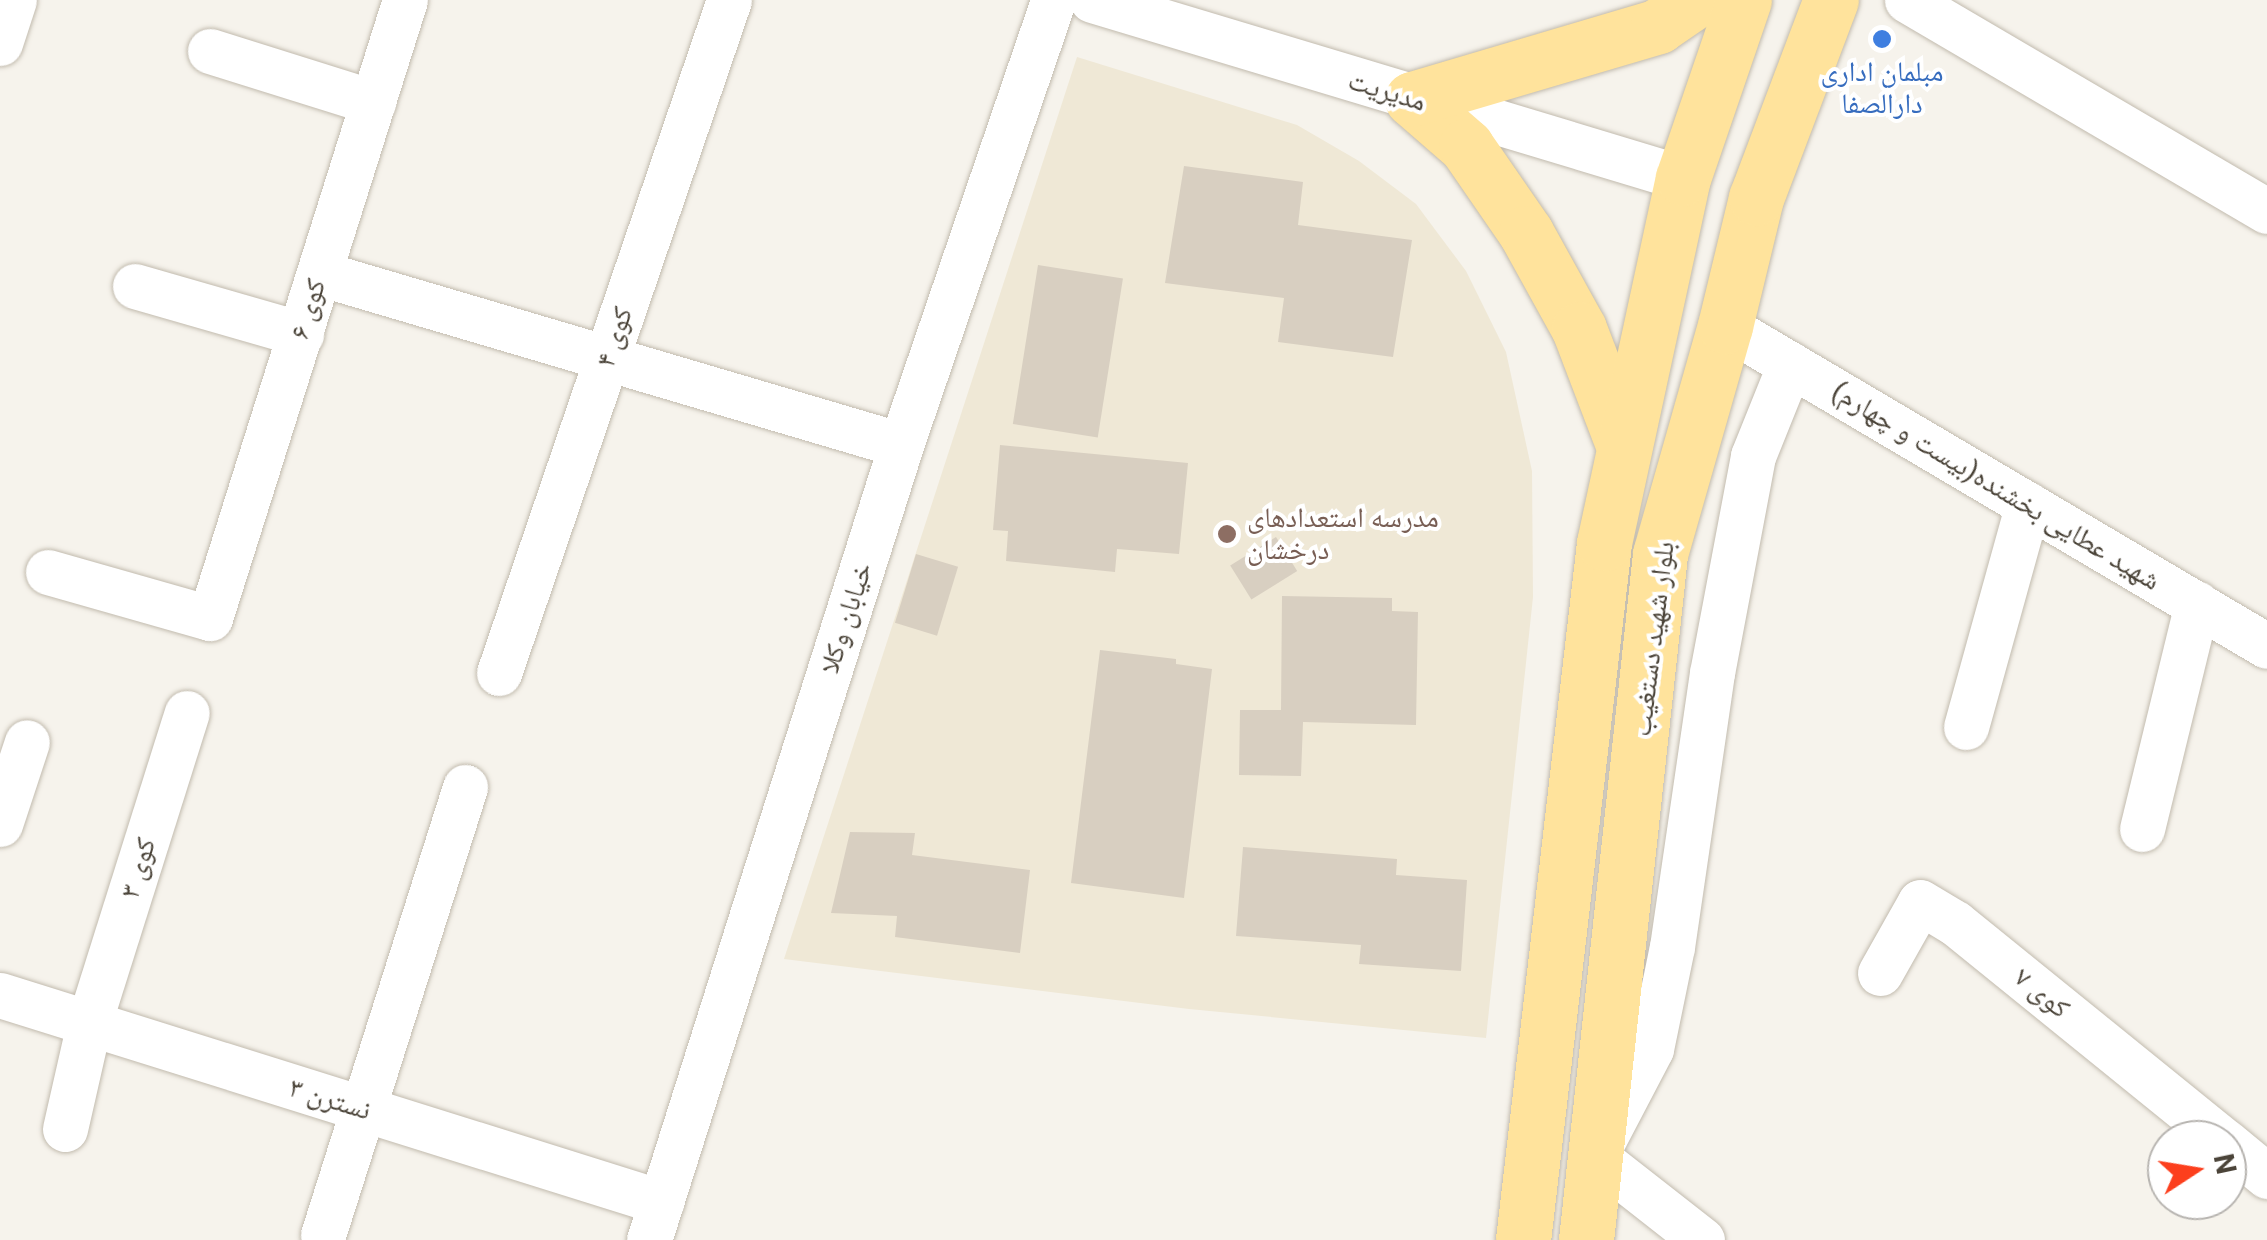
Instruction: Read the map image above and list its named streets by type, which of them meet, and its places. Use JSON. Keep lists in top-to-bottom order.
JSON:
{
  "streets": {
    "main road": ["بلوار شهید دستغیب"],
    "street": [
      "مدیریت",
      "کوی ۶",
      "کوی ۴",
      "شهید عطایی بخشنده(بیست و چهارم)",
      "خیابان وکلا",
      "کوی ۳",
      "کوی ۷",
      "نسترن ۳"
    ]
  },
  "crossings": [
    ["شهید عطایی بخشنده(بیست و چهارم)", "بلوار شهید دستغیب"],
    ["خیابان وکلا", "نسترن ۳"],
    ["کوی ۳", "نسترن ۳"]
  ],
  "places": ["مبلمان اداری دارالصفا", "مدرسه استعدادهای درخشان"],
  "north": "right"
}
